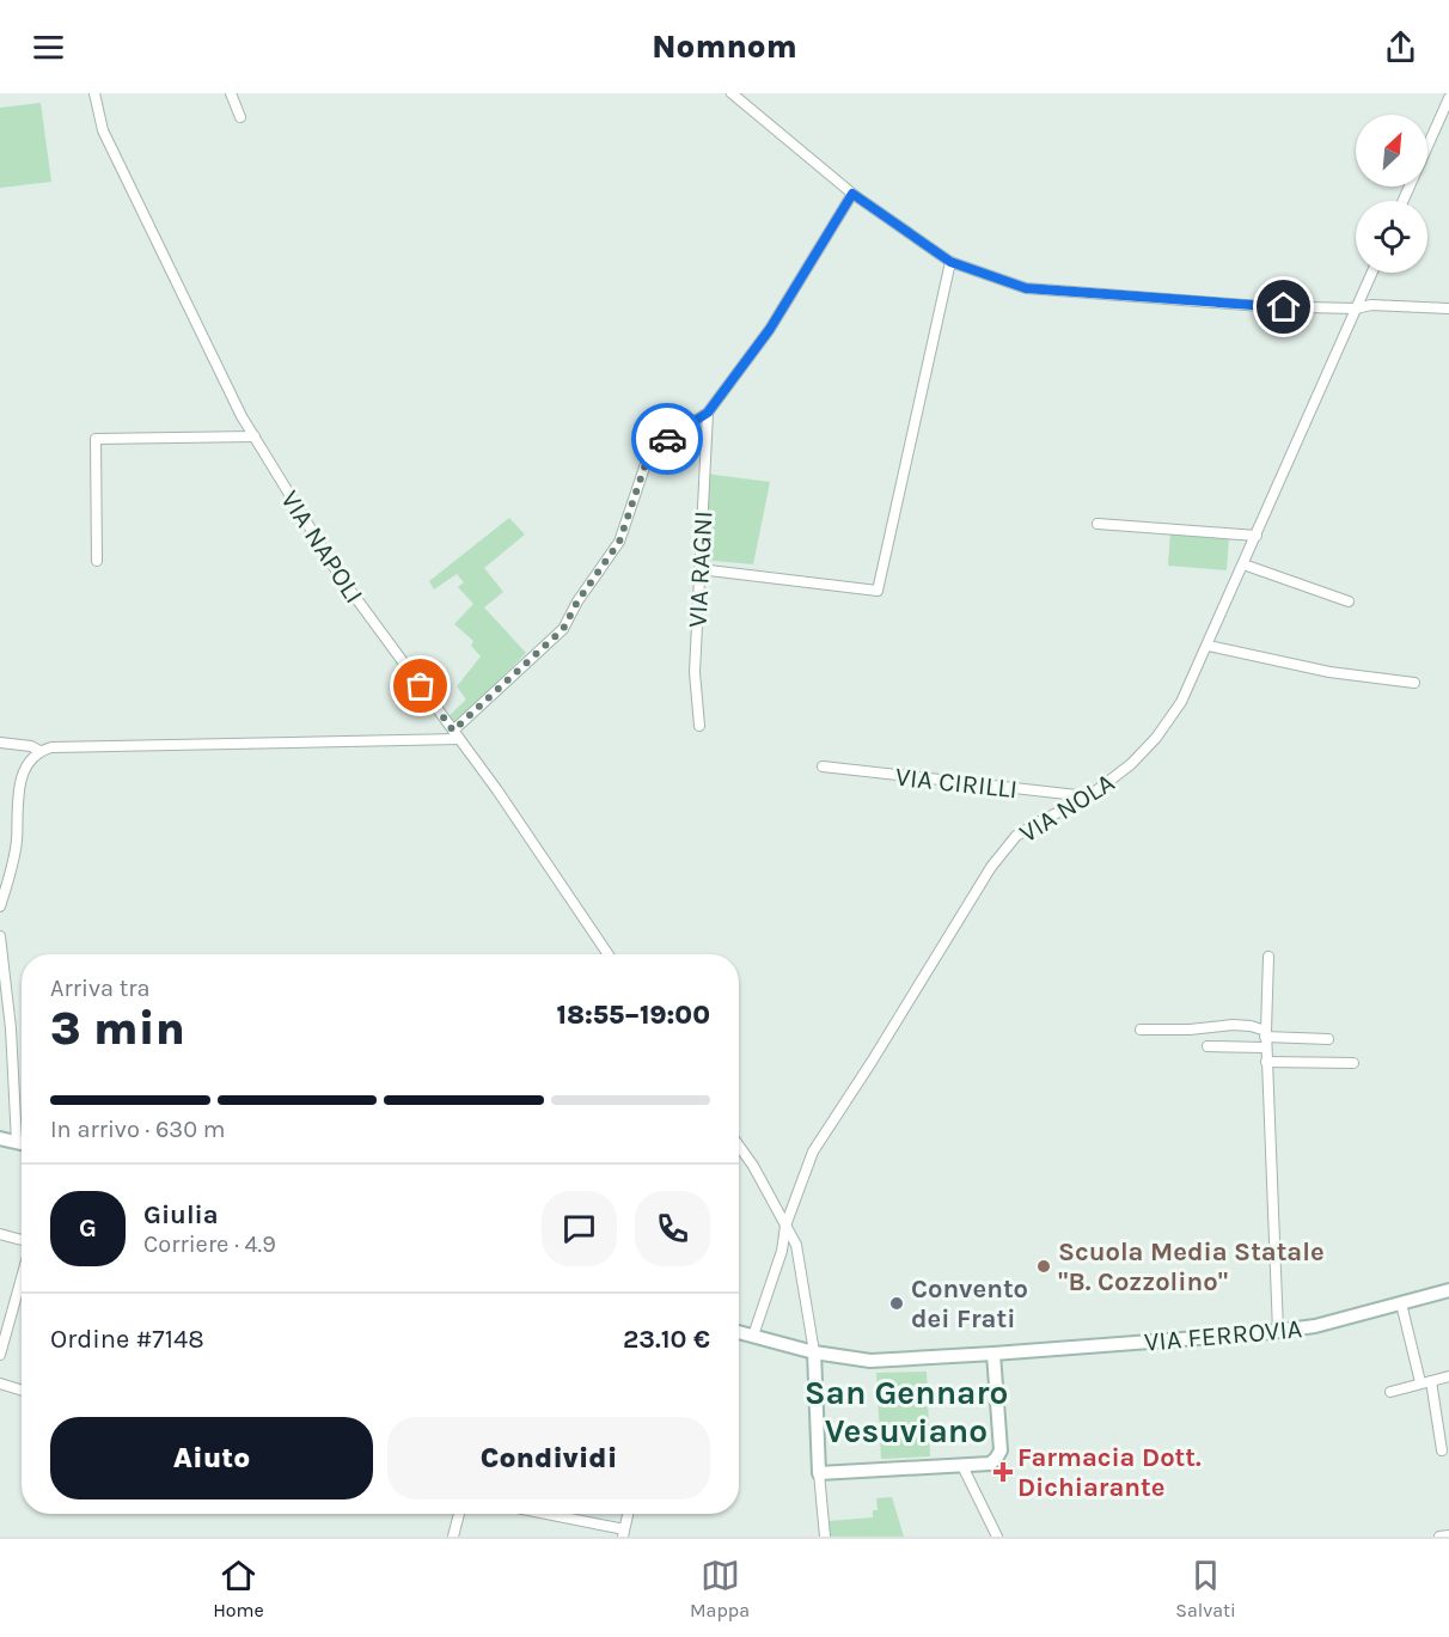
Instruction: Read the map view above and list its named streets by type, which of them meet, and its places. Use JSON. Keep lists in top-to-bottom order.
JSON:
{
  "streets": {
    "main road": ["VIA FERROVIA"],
    "street": [
      "VIA NAPOLI",
      "VIA RAGNI",
      "VIA CIRILLI",
      "VIA NOLA"
    ]
  },
  "crossings": [
    ["VIA CIRILLI", "VIA NOLA"],
    ["VIA NOLA", "VIA FERROVIA"]
  ],
  "districts": ["San Gennaro Vesuviano"],
  "places": {
    "other": ["Scuola Media Statale \"B. Cozzolino\"", "Convento dei Frati"],
    "health": ["Farmacia Dott. Dichiarante"]
  },
  "north": "top right",
  "page": {
    "header": "Nomnom",
    "heading": ["3 min", "Arriva tra", "18:55–19:00"],
    "panel": [
      "Giulia",
      "Corriere · 4.9",
      "Ordine #7148",
      "23.10 €"
    ],
    "bar": "In arrivo · 630 m",
    "round": "G",
    "buttons": ["Aiuto", "Condividi"],
    "tabs": ["Home", "Mappa", "Salvati"]
  }
}
